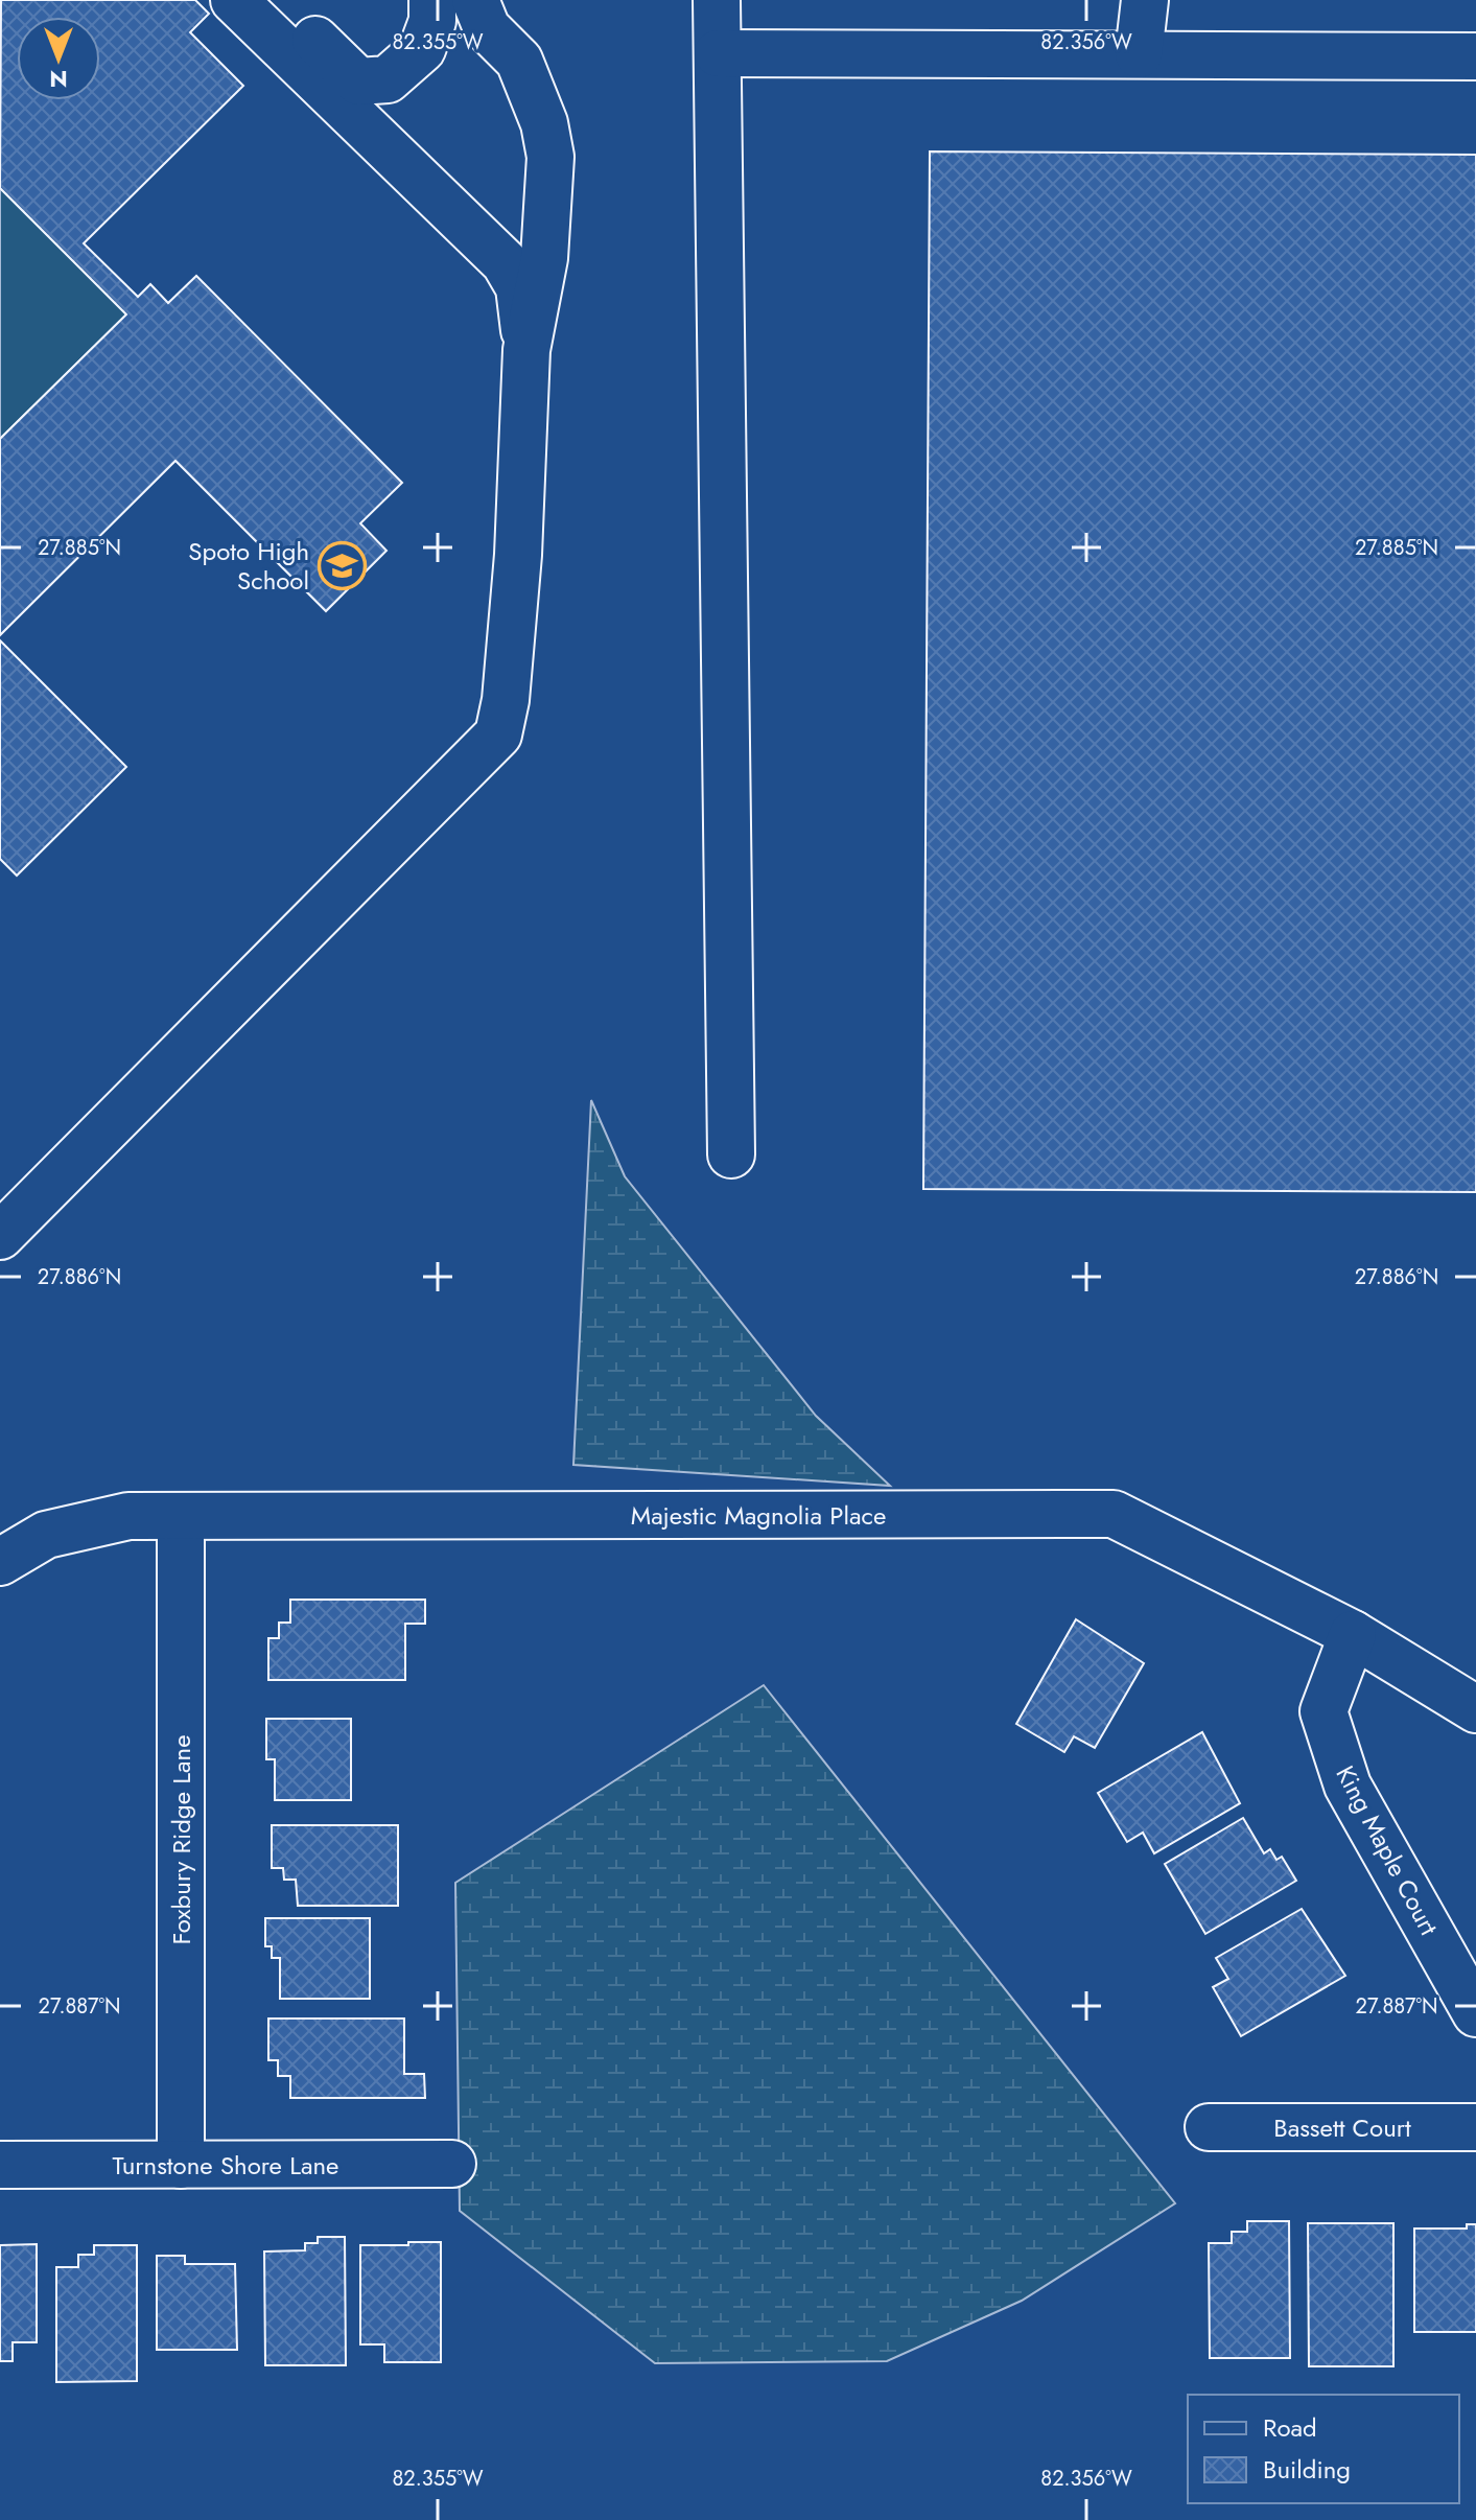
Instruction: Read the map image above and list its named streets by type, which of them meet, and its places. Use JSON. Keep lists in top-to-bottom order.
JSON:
{
  "streets": {
    "street": [
      "Majestic Magnolia Place",
      "Foxbury Ridge Lane",
      "King Maple Court",
      "Bassett Court",
      "Turnstone Shore Lane"
    ]
  },
  "crossings": [
    ["Majestic Magnolia Place", "Foxbury Ridge Lane"],
    ["Majestic Magnolia Place", "King Maple Court"],
    ["Foxbury Ridge Lane", "Turnstone Shore Lane"]
  ],
  "places": {
    "school or university": ["Spoto High School"]
  },
  "legend": ["Road", "Building"],
  "north": "bottom",
  "coordinates": [
    "82.355°W",
    "82.356°W",
    "27.885°N",
    "27.886°N",
    "27.887°N"
  ]
}
